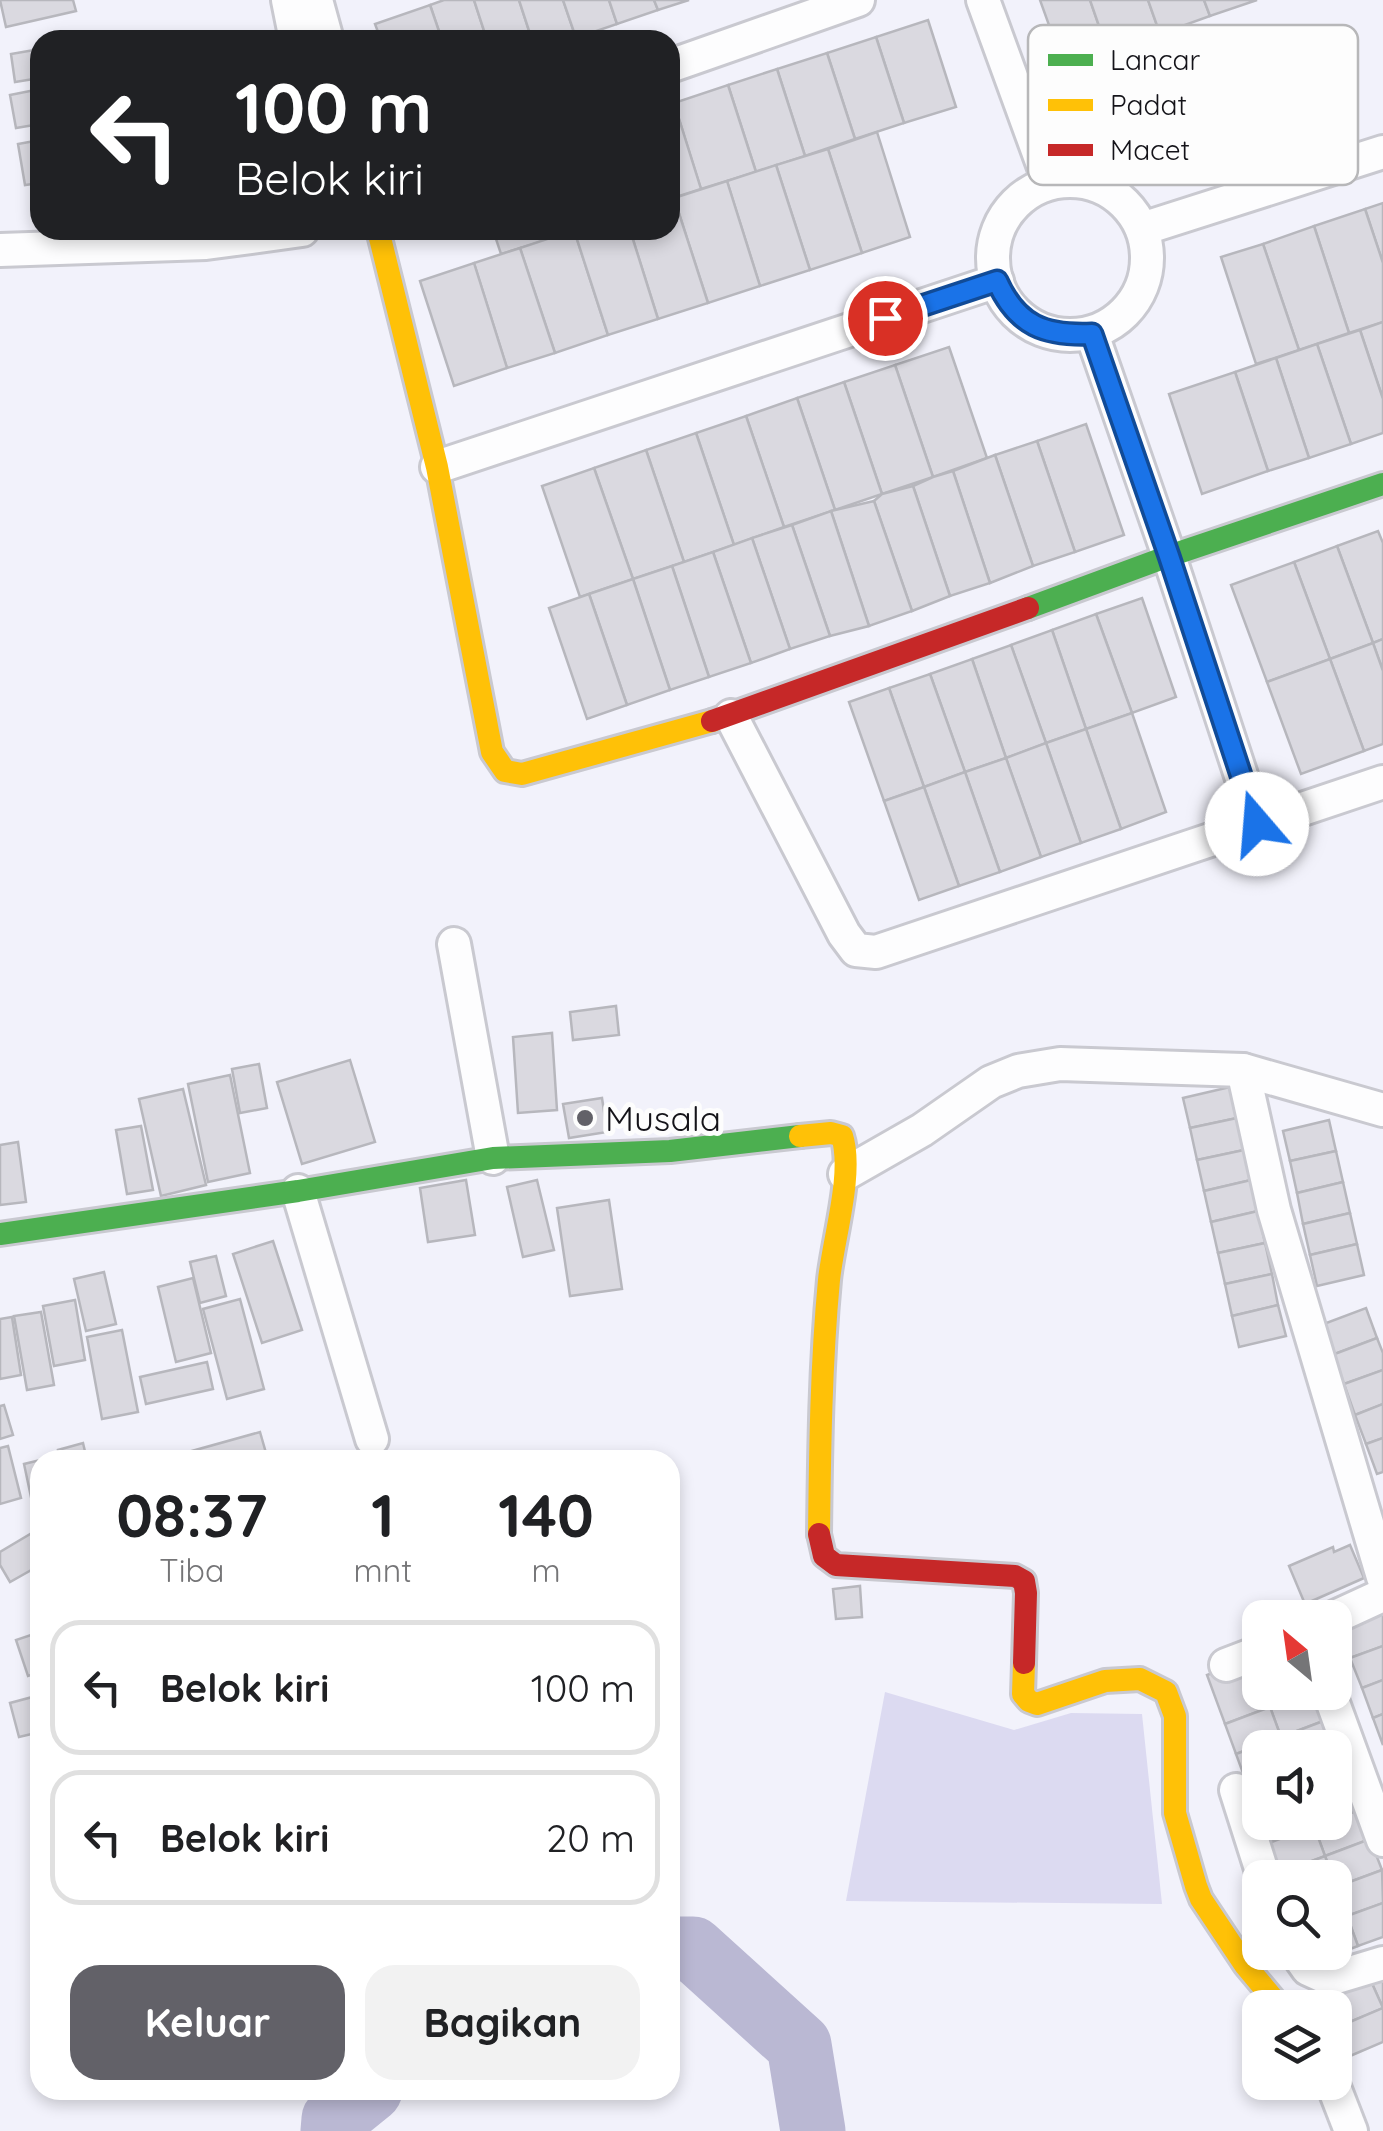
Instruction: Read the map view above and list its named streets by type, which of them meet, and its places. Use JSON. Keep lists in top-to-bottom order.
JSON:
{
  "places": ["Musala"],
  "legend": ["Lancar", "Padat", "Macet"],
  "north": "top left",
  "page": {
    "turn": ["100 m", "Belok kiri"],
    "eta": [
      "08:37",
      "Tiba",
      "1",
      "mnt",
      "140",
      "m"
    ],
    "list": [
      {
        "name": "Belok kiri",
        "value": "100 m"
      },
      {
        "name": "Belok kiri",
        "value": "20 m"
      }
    ],
    "buttons": ["Keluar", "Bagikan"]
  }
}
